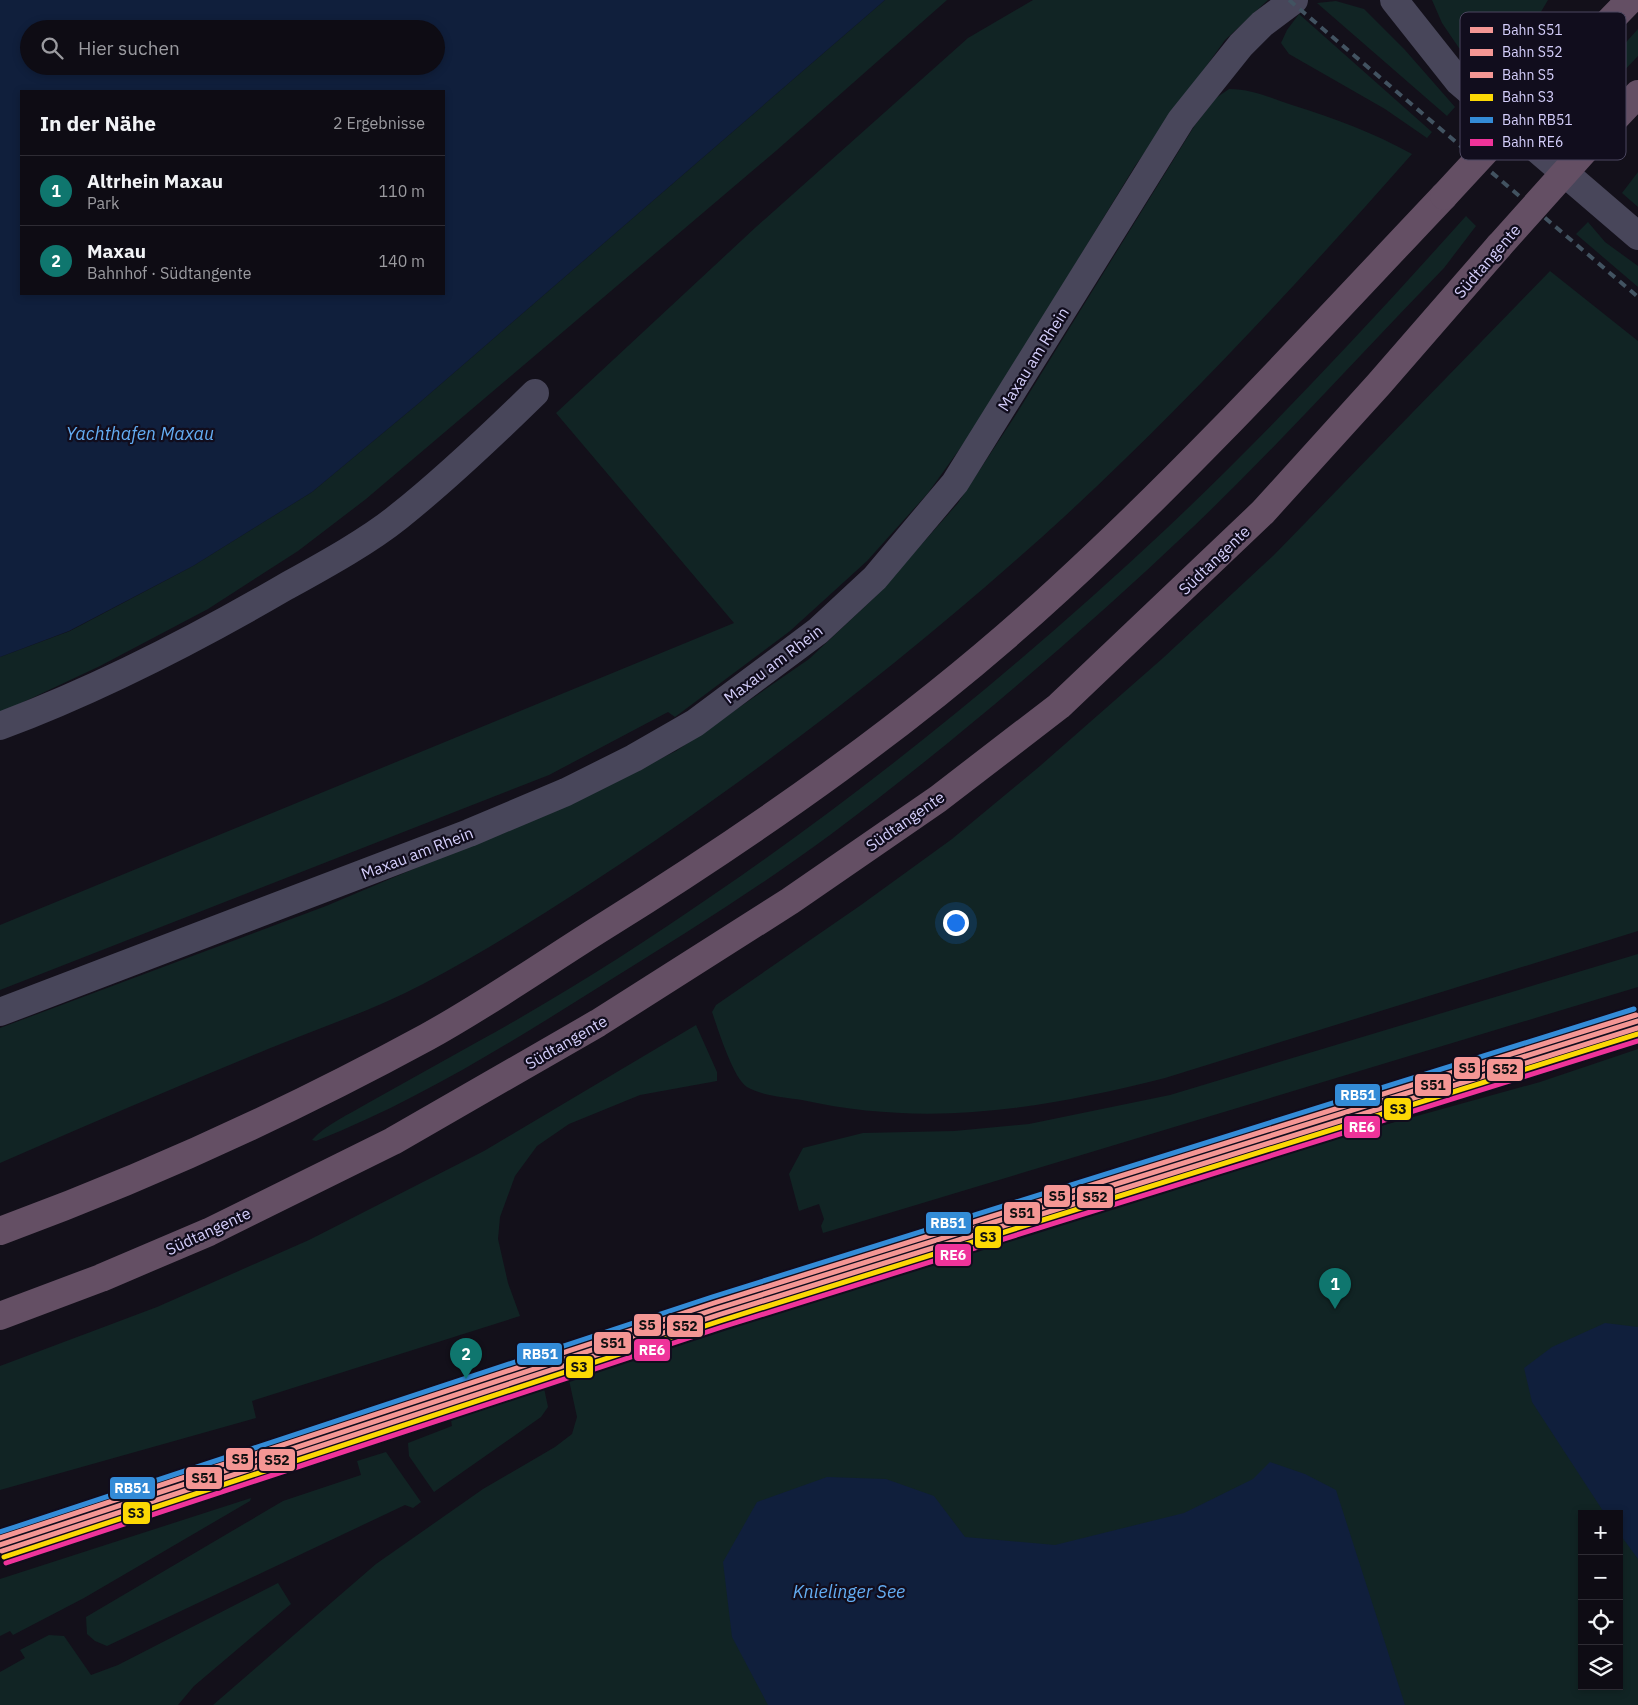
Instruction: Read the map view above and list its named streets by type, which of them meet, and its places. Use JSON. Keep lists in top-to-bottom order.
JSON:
{
  "streets": {
    "highway": ["Südtangente"],
    "street": ["Maxau am Rhein"]
  },
  "water": ["Yachthafen Maxau", "Knielinger See"],
  "lines": [
    "rail line RB51",
    "rail line S5",
    "rail line S51",
    "rail line S52",
    "rail line S3",
    "rail line RE6"
  ],
  "legend": [
    "Bahn S51",
    "Bahn S52",
    "Bahn S5",
    "Bahn S3",
    "Bahn RB51",
    "Bahn RE6"
  ],
  "page": {
    "search": "Hier suchen",
    "heading": ["In der Nähe", "2 Ergebnisse"],
    "list": [
      {
        "mark": "1",
        "name": "Altrhein Maxau",
        "note": "Park",
        "value": "110 m"
      },
      {
        "mark": "2",
        "name": "Maxau",
        "note": "Bahnhof · Südtangente",
        "value": "140 m"
      }
    ],
    "pins": ["1", "2"],
    "map_buttons": ["+", "−"]
  }
}
